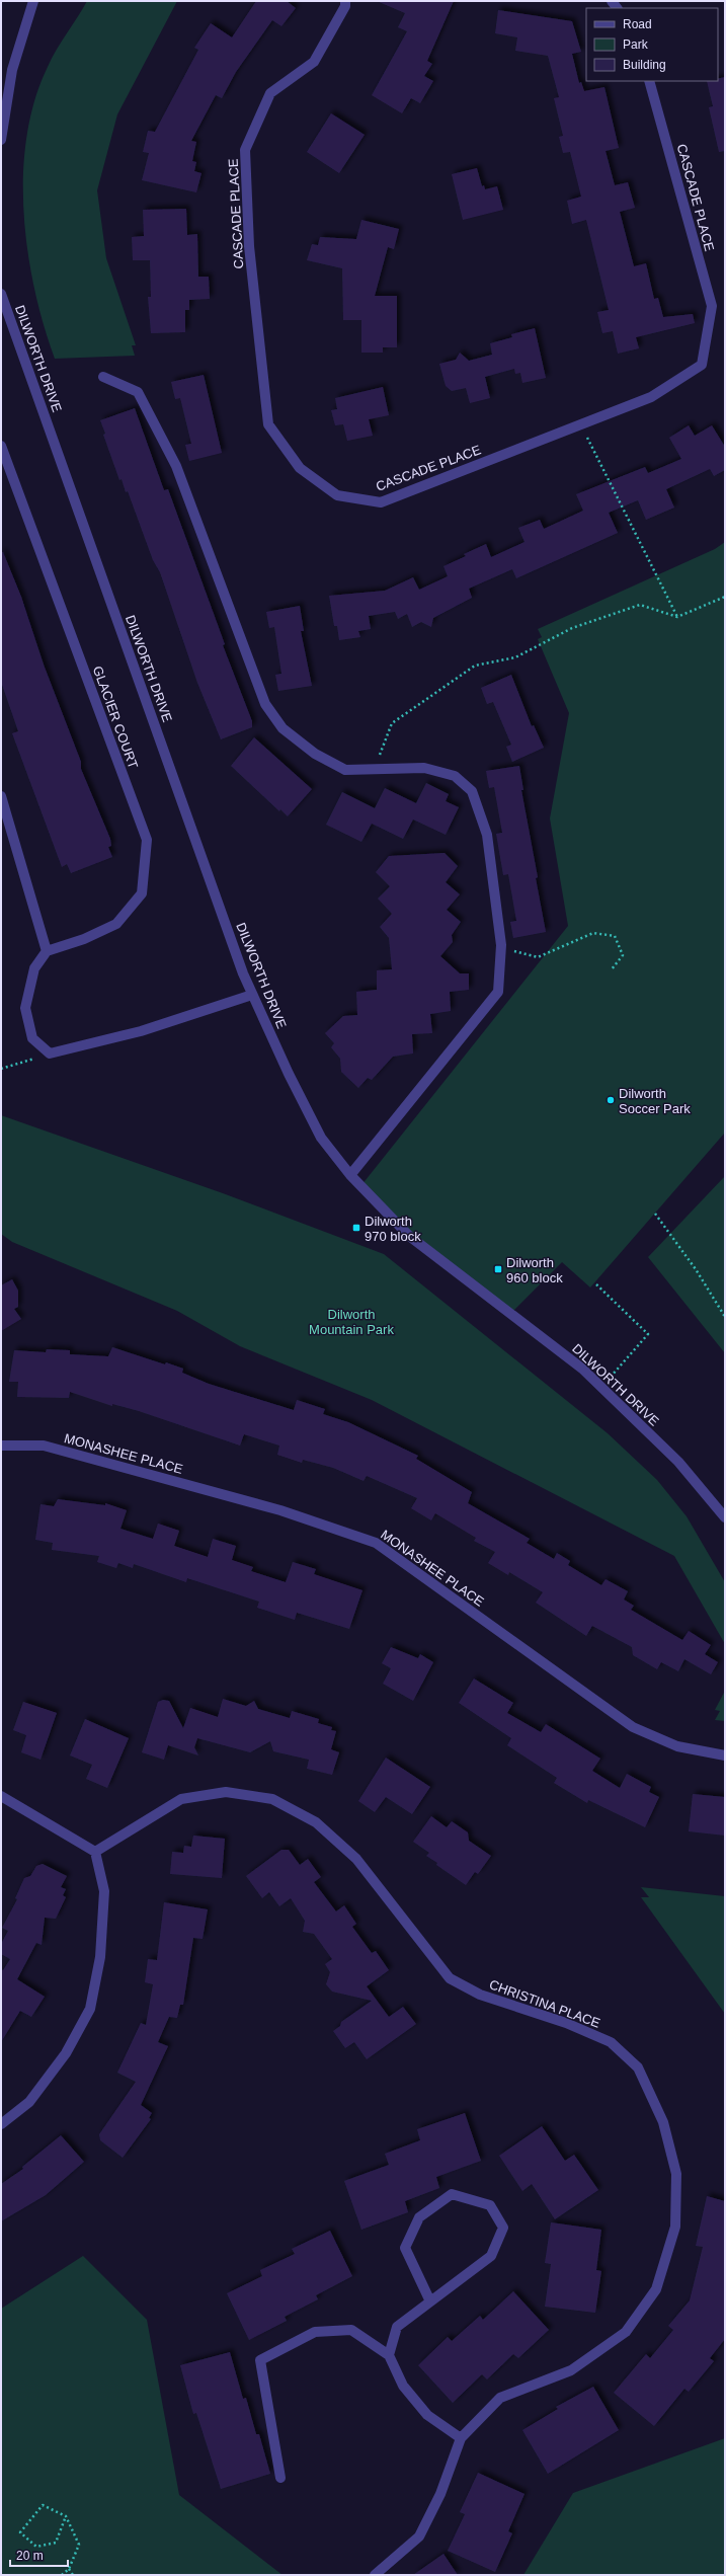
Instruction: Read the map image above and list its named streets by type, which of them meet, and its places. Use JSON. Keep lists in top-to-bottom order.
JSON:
{
  "streets": {
    "street": [
      "CASCADE PLACE",
      "DILWORTH DRIVE",
      "GLACIER COURT",
      "MONASHEE PLACE",
      "CHRISTINA PLACE"
    ]
  },
  "parks": ["Dilworth Mountain Park"],
  "places": {
    "other": ["Dilworth Soccer Park"],
    "transit": ["Dilworth 970 block", "Dilworth 960 block"]
  },
  "legend": ["Road", "Park", "Building"],
  "scale_bar": "20 m"
}
